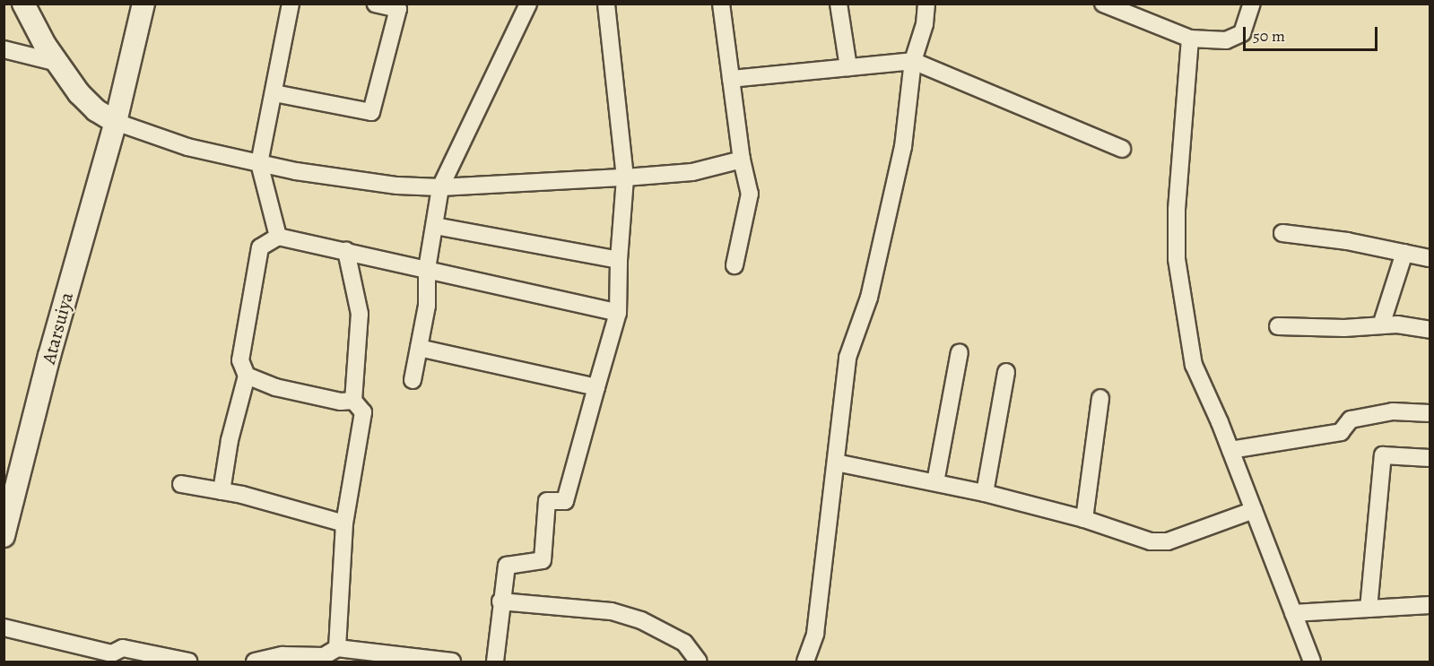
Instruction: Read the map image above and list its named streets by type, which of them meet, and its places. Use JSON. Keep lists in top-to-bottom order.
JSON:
{
  "streets": {
    "street": ["Atarsuiya"]
  },
  "scale_bar": "50 m"
}
